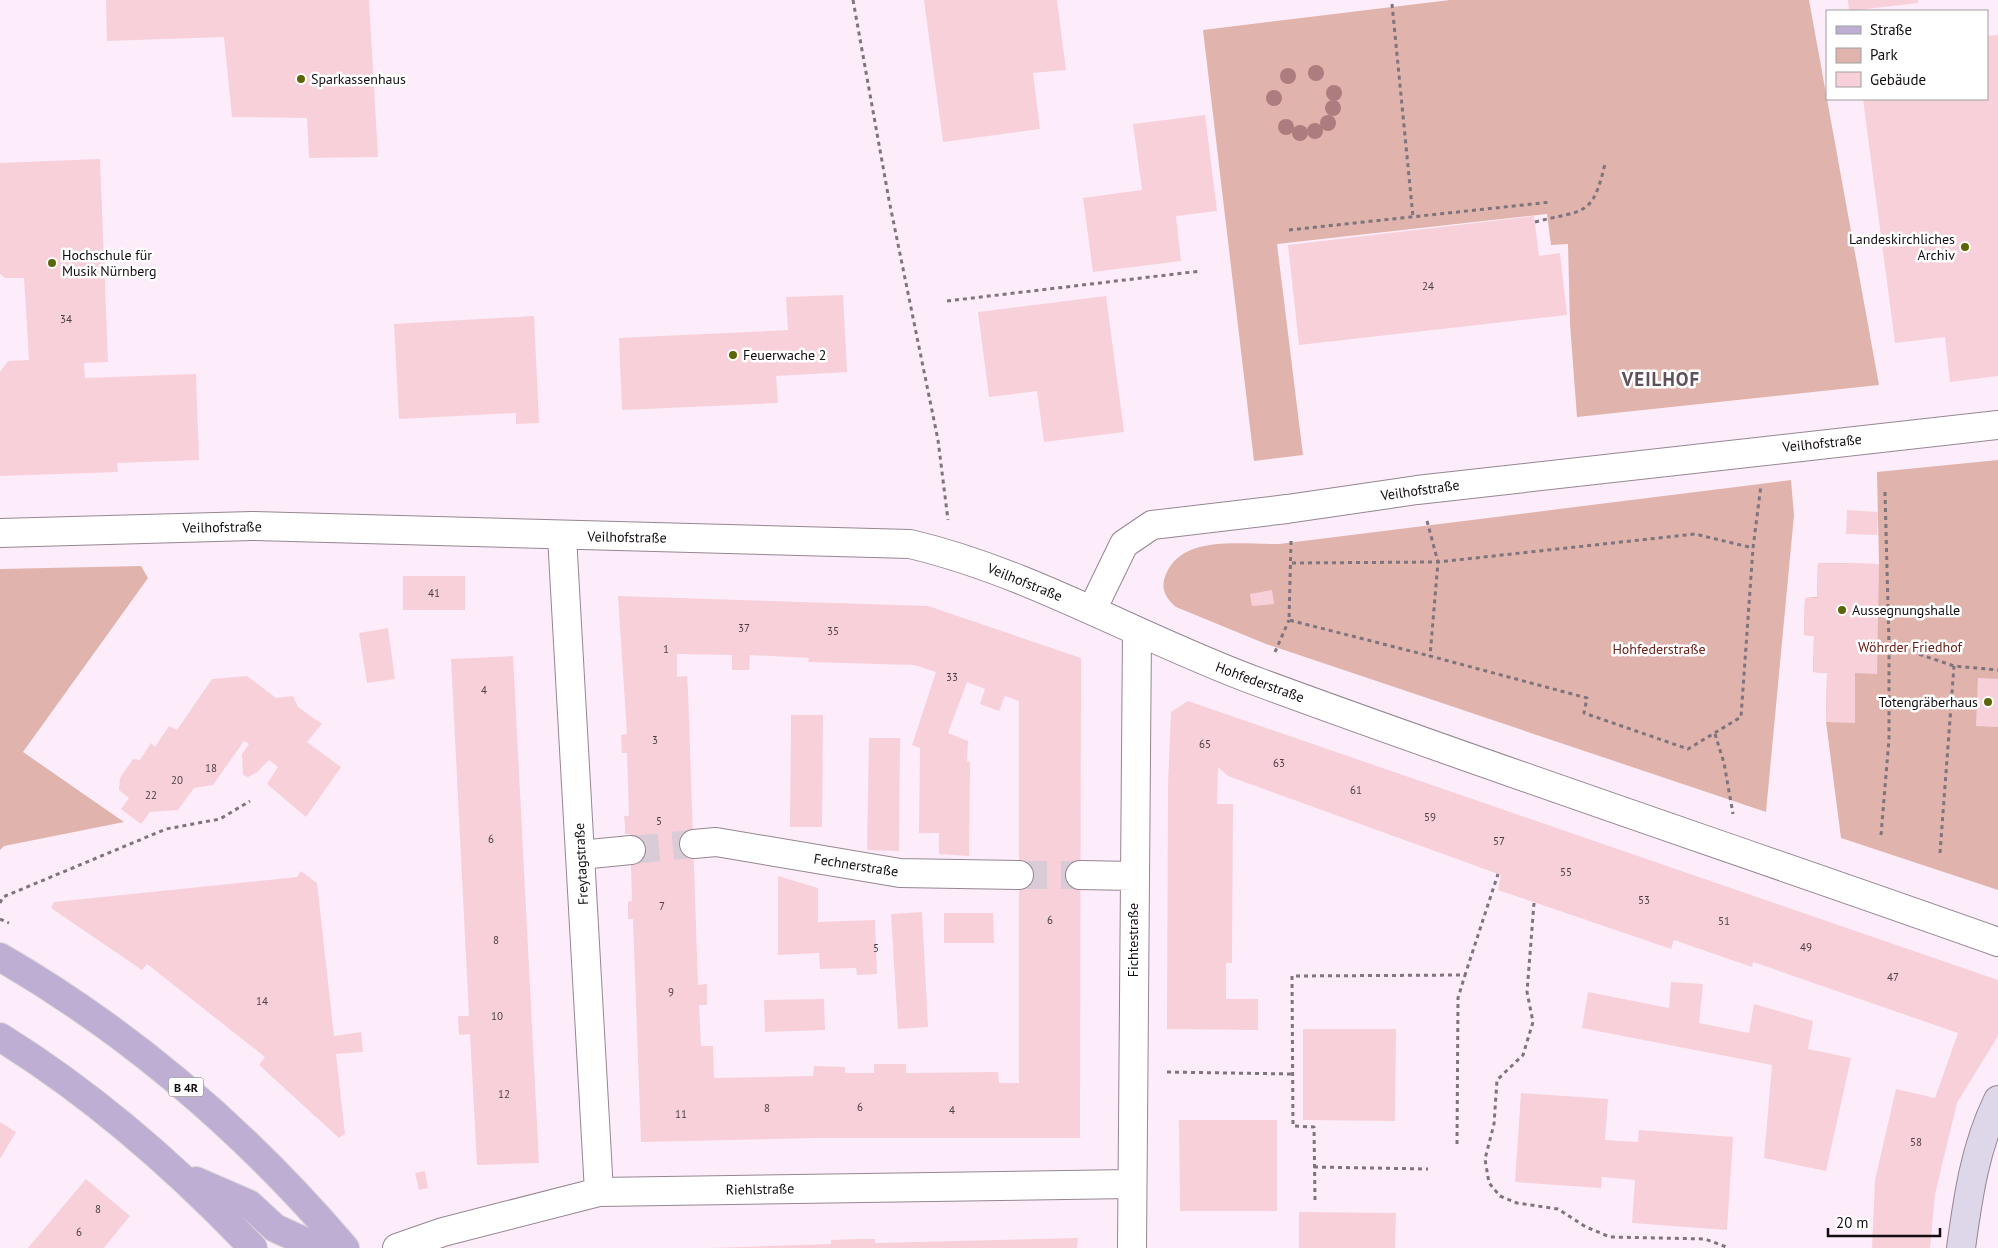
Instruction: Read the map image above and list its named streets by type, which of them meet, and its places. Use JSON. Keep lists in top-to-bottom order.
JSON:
{
  "streets": {
    "main road": ["B 4R"],
    "street": [
      "Veilhofstraße",
      "Hohfederstraße",
      "Freytagstraße",
      "Fechnerstraße",
      "Fichtestraße",
      "Riehlstraße"
    ]
  },
  "crossings": [
    ["Veilhofstraße", "Hohfederstraße"],
    ["Veilhofstraße", "Freytagstraße"],
    ["Hohfederstraße", "Fichtestraße"],
    ["Freytagstraße", "Riehlstraße"],
    ["Fichtestraße", "Riehlstraße"]
  ],
  "districts": ["VEILHOF"],
  "parks": ["Wöhrder Friedhof", "Hohfederstraße"],
  "places": [
    "Sparkassenhaus",
    "Landeskirchliches Archiv",
    "Hochschule für Musik Nürnberg",
    "Feuerwache 2",
    "Aussegnungshalle",
    "Totengräberhaus"
  ],
  "house_numbers": [
    "24",
    "34",
    "41",
    "37",
    "35",
    "1",
    "33",
    "4",
    "3",
    "65",
    "63",
    "18",
    "20",
    "61",
    "22",
    "59",
    "5",
    "6",
    "57",
    "55",
    "53",
    "7",
    "6",
    "51",
    "8",
    "49",
    "5",
    "47",
    "9",
    "14",
    "10",
    "12",
    "6",
    "8",
    "4",
    "11",
    "58",
    "8",
    "6"
  ],
  "legend": ["Straße", "Park", "Gebäude"],
  "scale_bar": "20 m"
}
